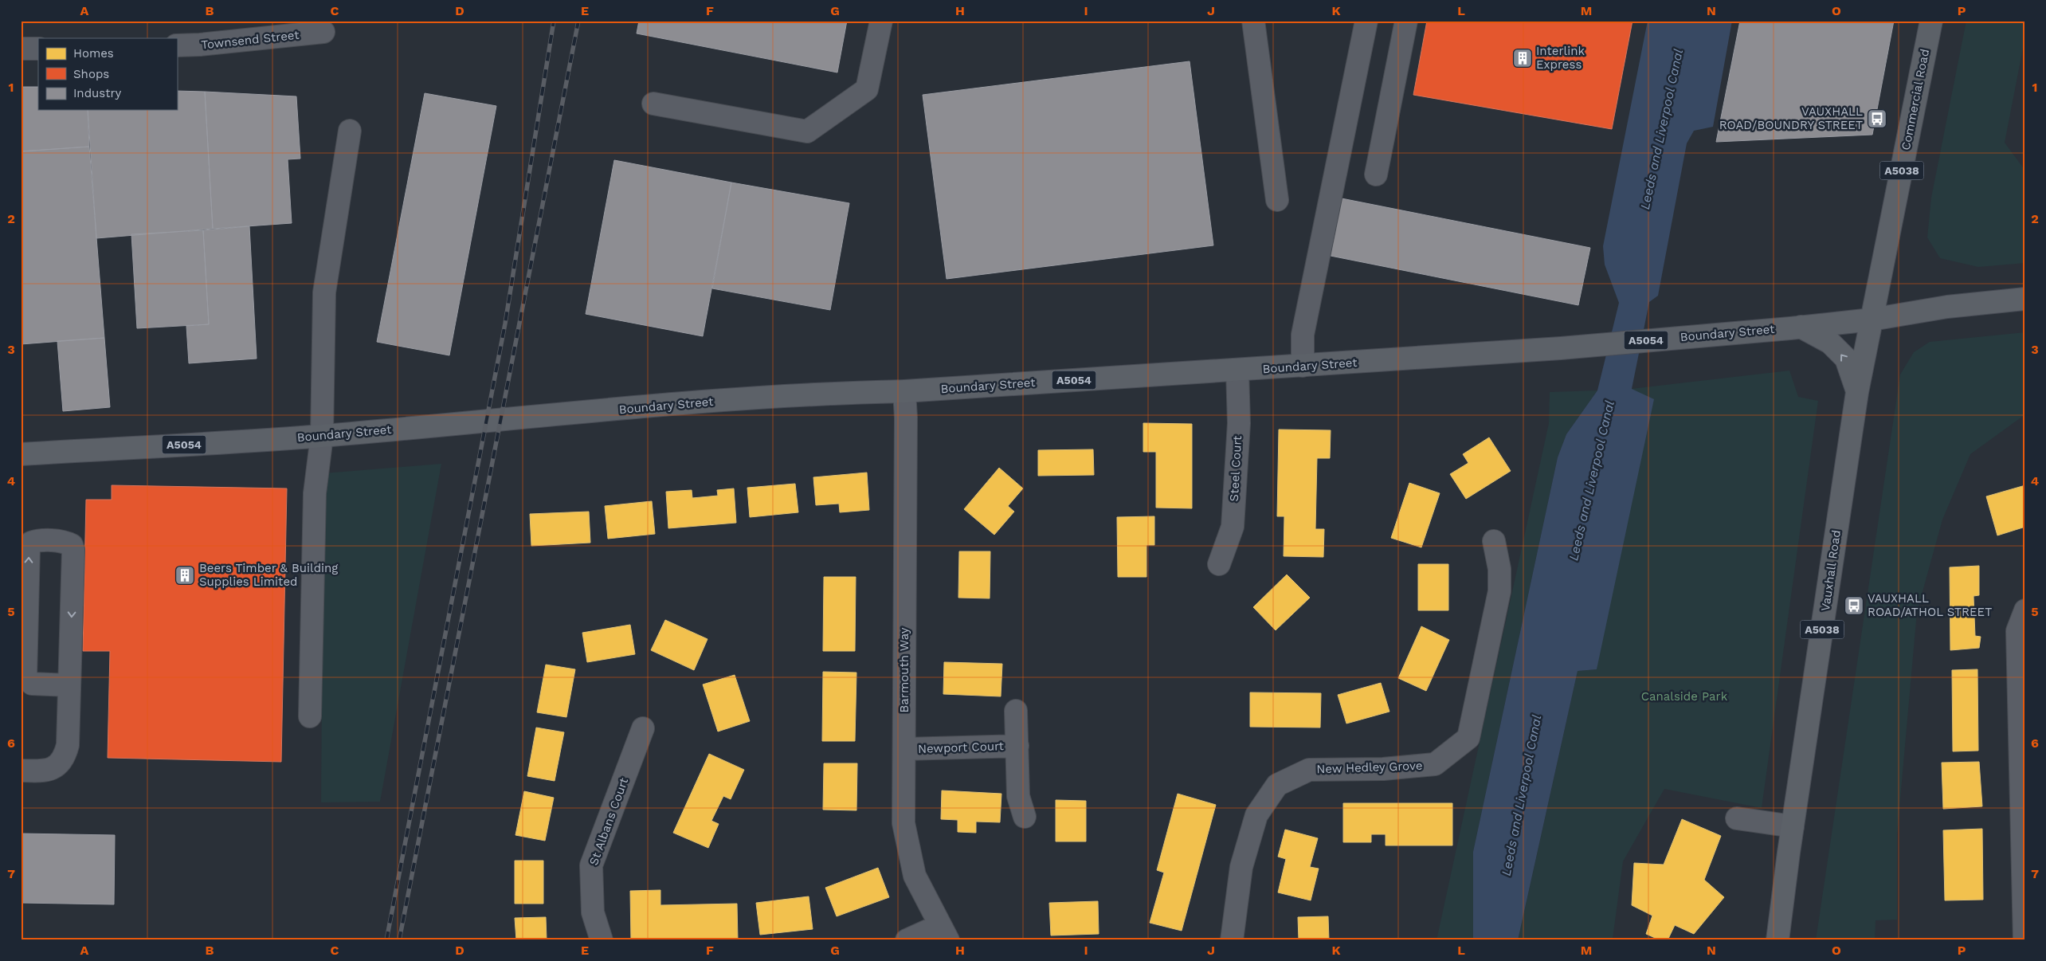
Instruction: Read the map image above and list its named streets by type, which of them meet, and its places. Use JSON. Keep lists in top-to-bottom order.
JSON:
{
  "streets": {
    "main road": [
      "Commercial Road",
      "A5038",
      "Boundary Street",
      "A5054",
      "Vauxhall Road"
    ],
    "street": [
      "Townsend Street",
      "Steel Court",
      "Barmouth Way",
      "Newport Court",
      "New Hedley Grove",
      "St Albans Court"
    ]
  },
  "crossings": [
    ["Commercial Road", "Boundary Street"],
    ["Commercial Road", "Vauxhall Road"],
    ["Boundary Street", "Steel Court"],
    ["Boundary Street", "Vauxhall Road"],
    ["Boundary Street", "Barmouth Way"],
    ["Barmouth Way", "Newport Court"]
  ],
  "water": ["Leeds and Liverpool Canal"],
  "parks": ["Canalside Park"],
  "places": {
    "building": ["Interlink Express", "Beers Timber & Building Supplies Limited"],
    "bus stop": ["VAUXHALL ROAD/BOUNDRY STREET", "VAUXHALL ROAD/ATHOL STREET"]
  },
  "legend": ["Homes", "Shops", "Industry"],
  "grid": {
    "columns": [
      "A",
      "B",
      "C",
      "D",
      "E",
      "F",
      "G",
      "H",
      "I",
      "J",
      "K",
      "L",
      "M",
      "N",
      "O",
      "P"
    ],
    "rows": [
      "1",
      "2",
      "3",
      "4",
      "5",
      "6",
      "7"
    ]
  }
}
